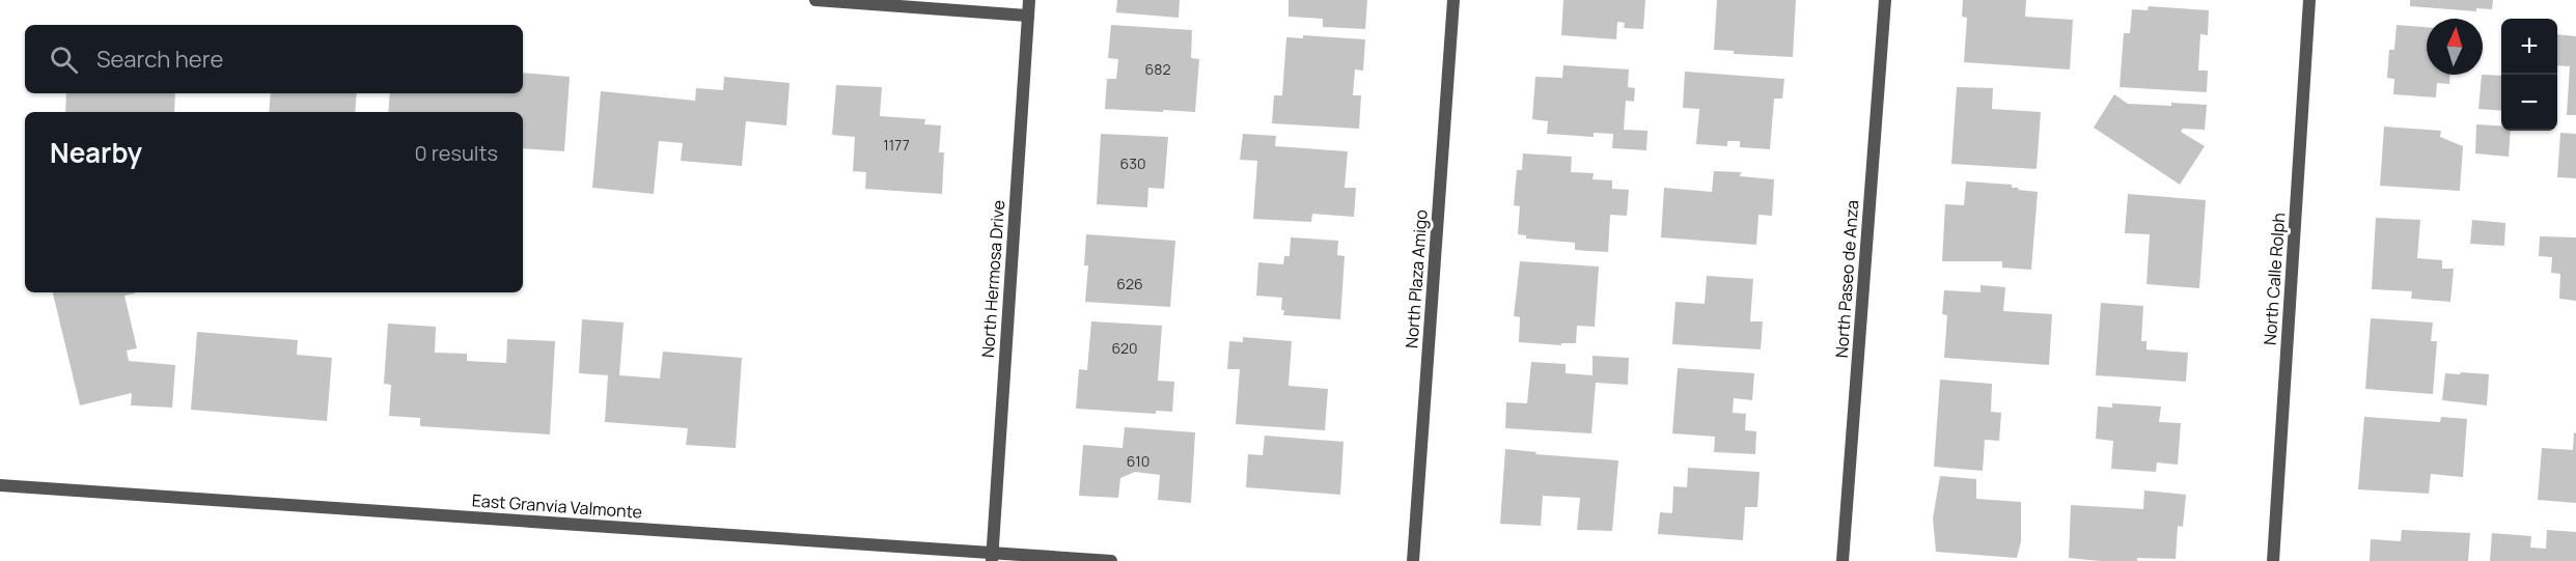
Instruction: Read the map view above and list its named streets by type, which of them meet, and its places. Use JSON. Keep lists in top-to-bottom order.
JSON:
{
  "streets": {
    "street": [
      "North Hermosa Drive",
      "North Plaza Amigo",
      "North Paseo de Anza",
      "North Calle Rolph",
      "East Granvia Valmonte"
    ]
  },
  "crossings": [
    ["North Hermosa Drive", "East Granvia Valmonte"]
  ],
  "house_numbers": [
    "682",
    "1177",
    "630",
    "626",
    "620",
    "610"
  ],
  "north": "top",
  "page": {
    "map_buttons": ["+", "−"],
    "search": "Search here",
    "heading": ["Nearby", "0 results"]
  }
}
